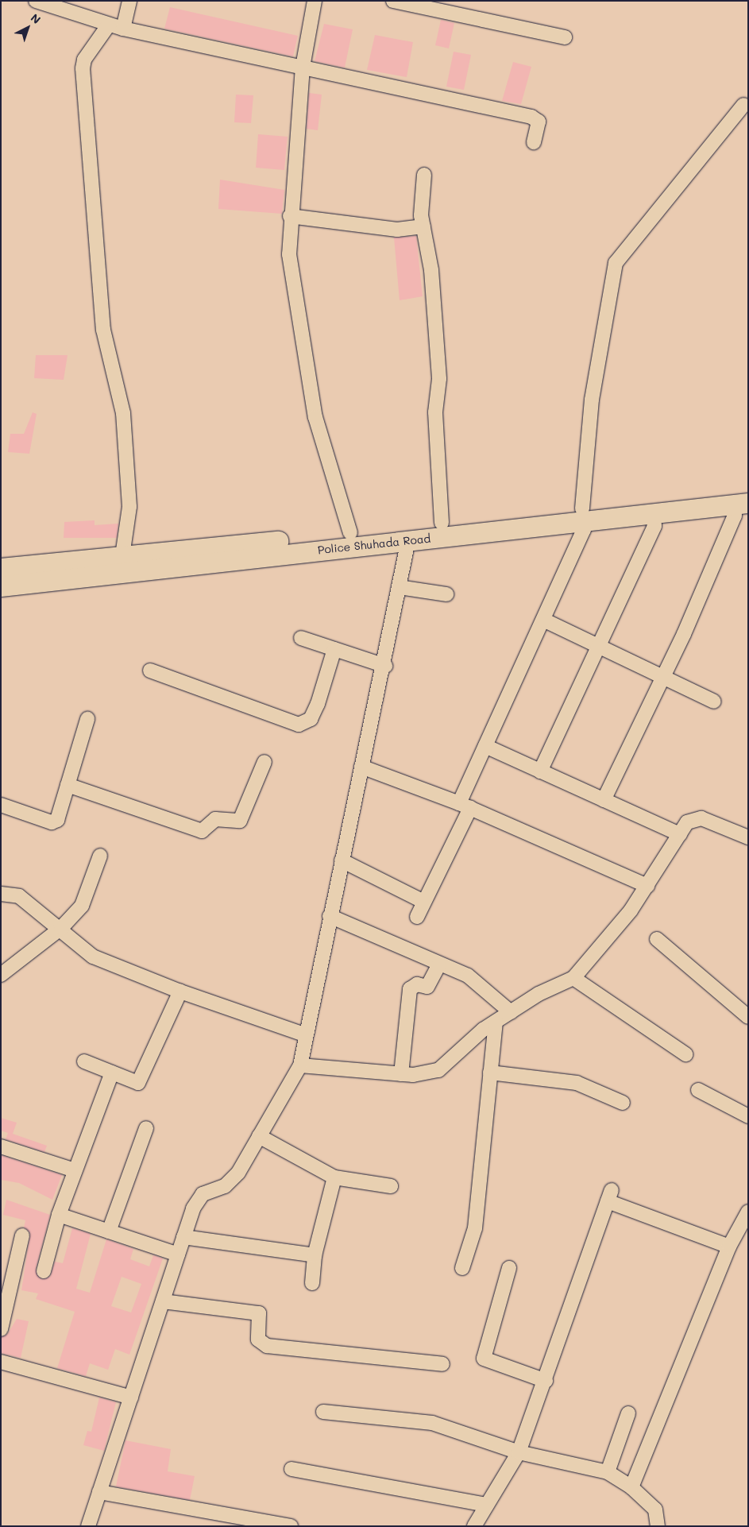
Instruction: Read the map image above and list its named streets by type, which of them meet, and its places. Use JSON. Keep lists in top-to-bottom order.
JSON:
{
  "streets": {
    "main road": ["Police Shuhada Road"]
  },
  "north": "top right"
}
